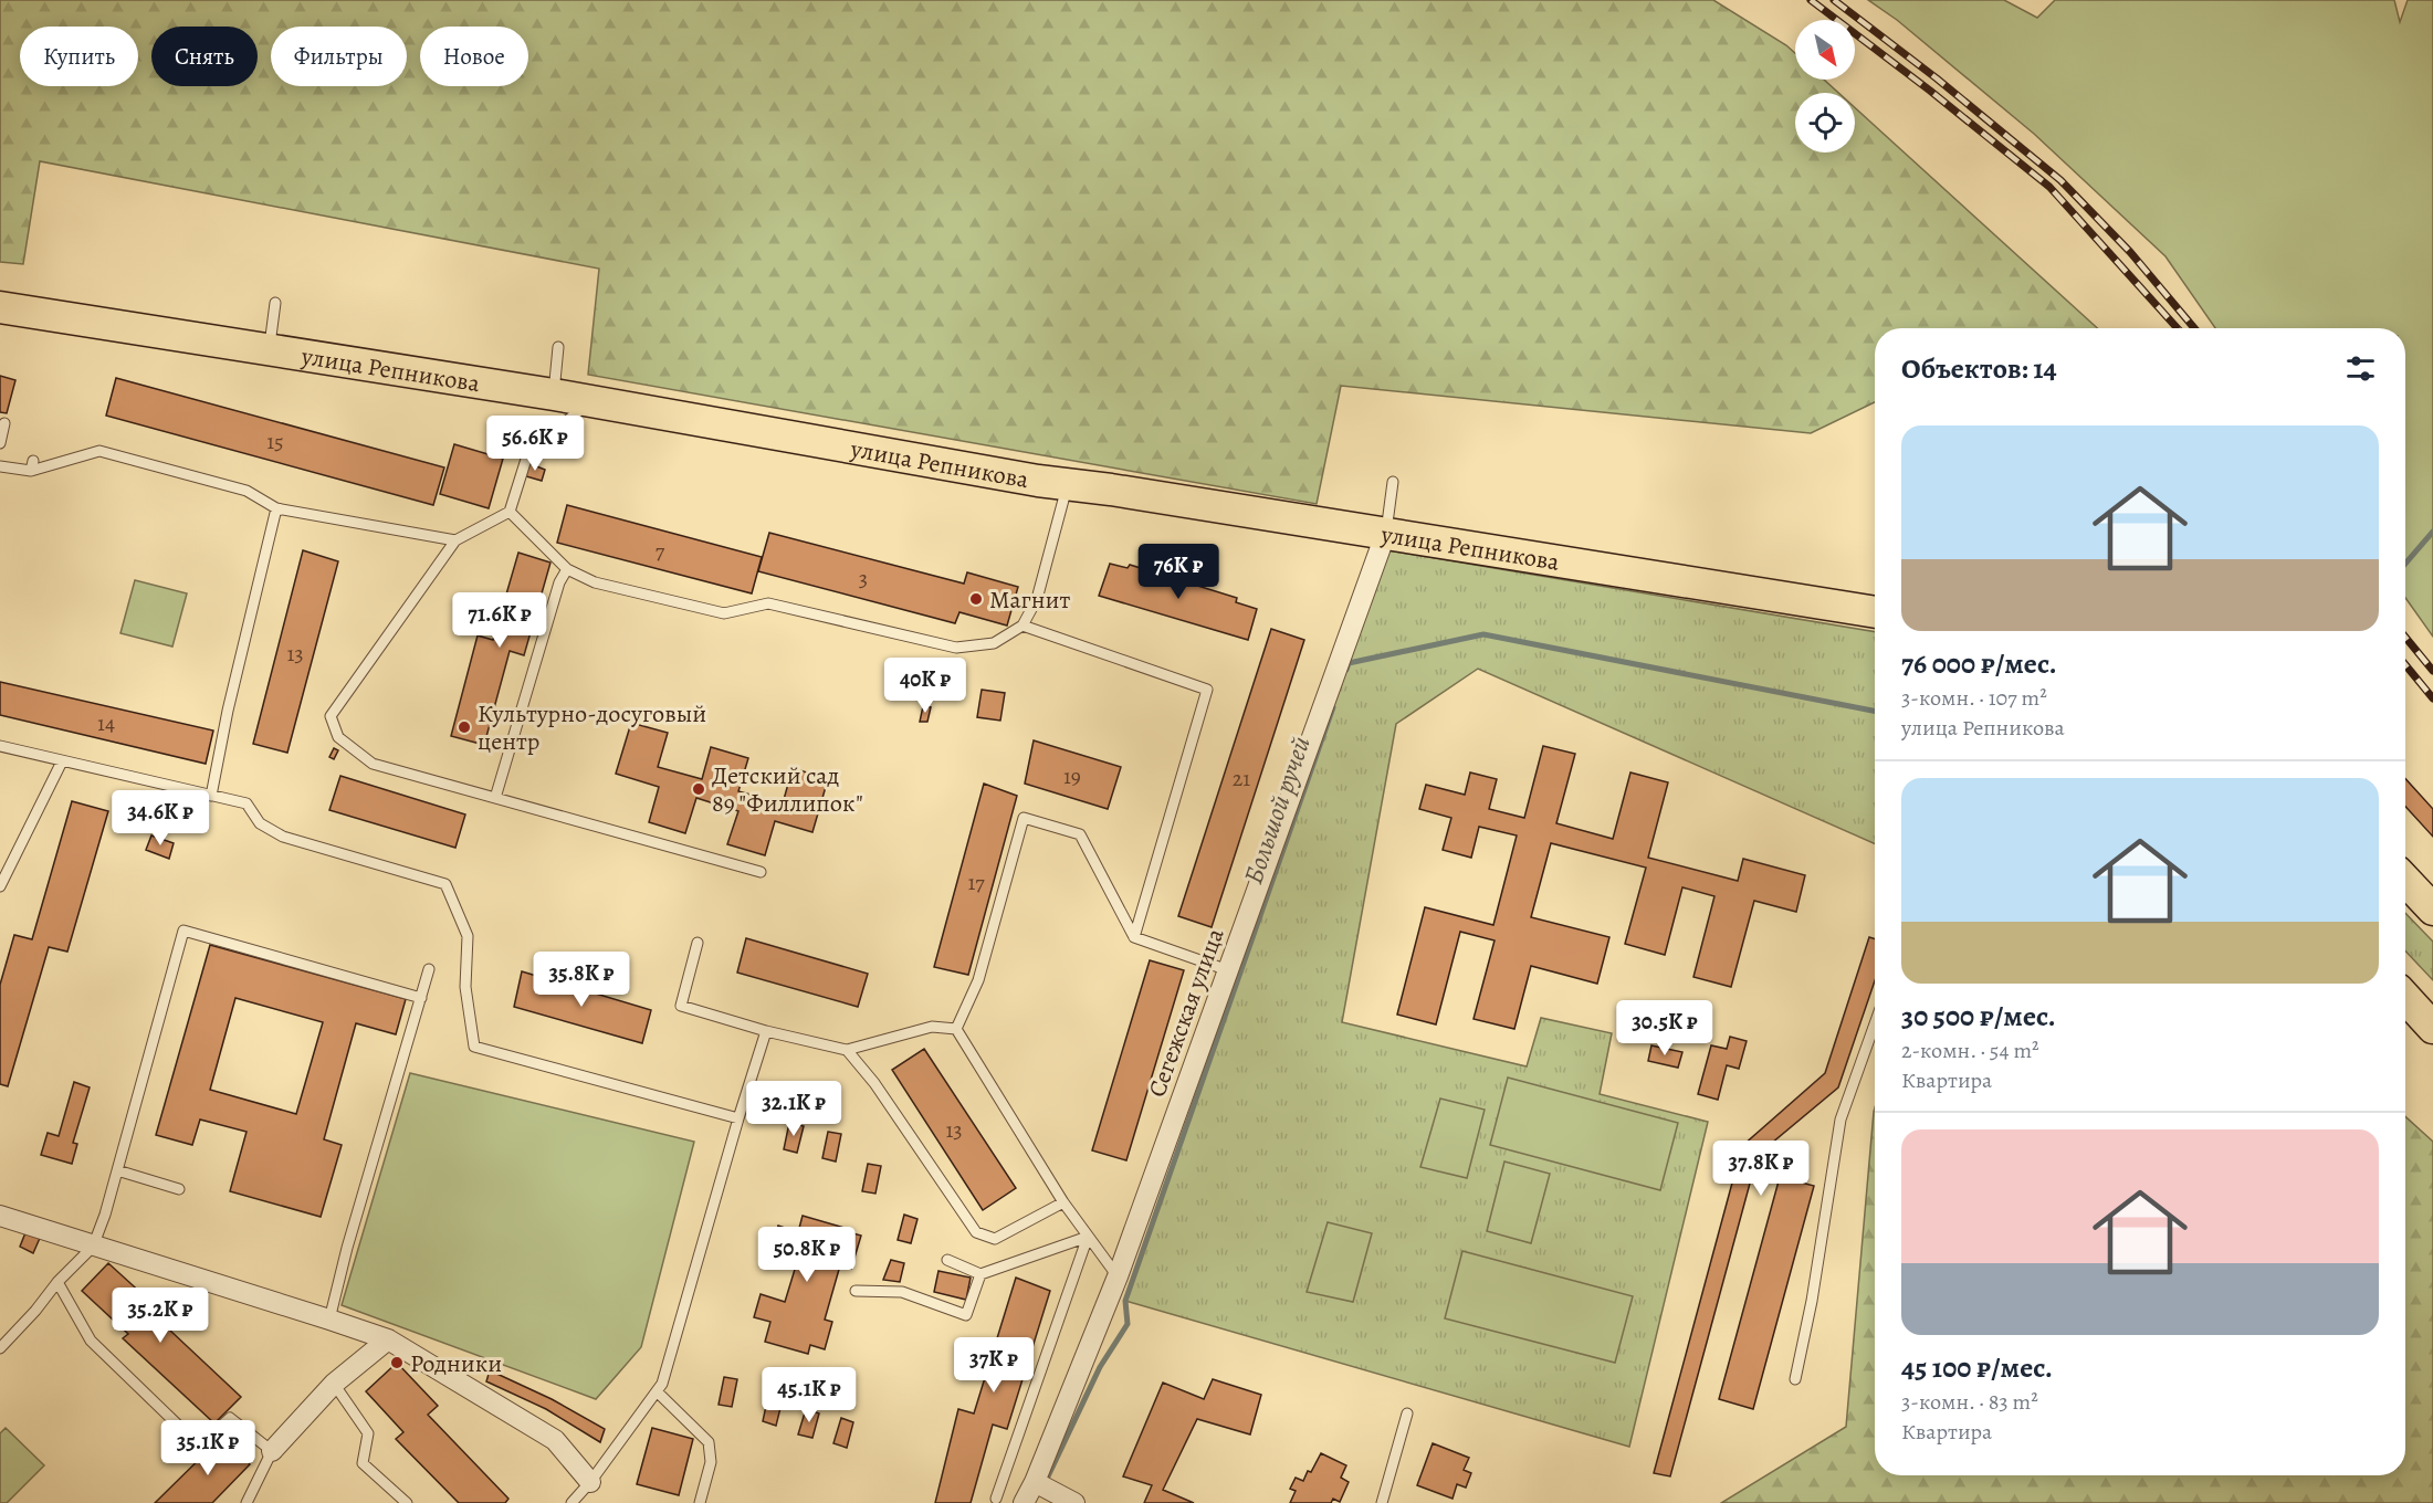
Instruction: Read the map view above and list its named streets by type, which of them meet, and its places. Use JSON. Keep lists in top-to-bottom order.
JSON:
{
  "streets": {
    "main road": ["улица Репникова"],
    "street": ["Сегежская улица"]
  },
  "crossings": [
    ["улица Репникова", "Сегежская улица"]
  ],
  "water": ["Большой ручей"],
  "places": [
    "Магнит",
    "Культурно-досуговый центр",
    "Детский сад 89 \"Филлипок\"",
    "Родники"
  ],
  "house_numbers": [
    "15",
    "7",
    "3",
    "13",
    "14",
    "19",
    "21",
    "17",
    "13"
  ],
  "north": "bottom right",
  "page": {
    "chip": [
      "Купить",
      "Снять",
      "Фильтры",
      "Новое"
    ],
    "heading": "Объектов: 14",
    "list": [
      {
        "name": "76 000 ₽/мес.",
        "note": "3-комн. · 107 m² · улица Репникова"
      },
      {
        "name": "30 500 ₽/мес.",
        "note": "2-комн. · 54 m² · Квартира"
      },
      {
        "name": "45 100 ₽/мес.",
        "note": "3-комн. · 83 m² · Квартира"
      }
    ],
    "price": [
      "56.6K ₽",
      "76K ₽",
      "71.6K ₽",
      "40K ₽",
      "34.6K ₽",
      "35.8K ₽",
      "30.5K ₽",
      "32.1K ₽",
      "37.8K ₽",
      "50.8K ₽",
      "35.2K ₽",
      "37K ₽",
      "45.1K ₽",
      "35.1K ₽"
    ]
  }
}
